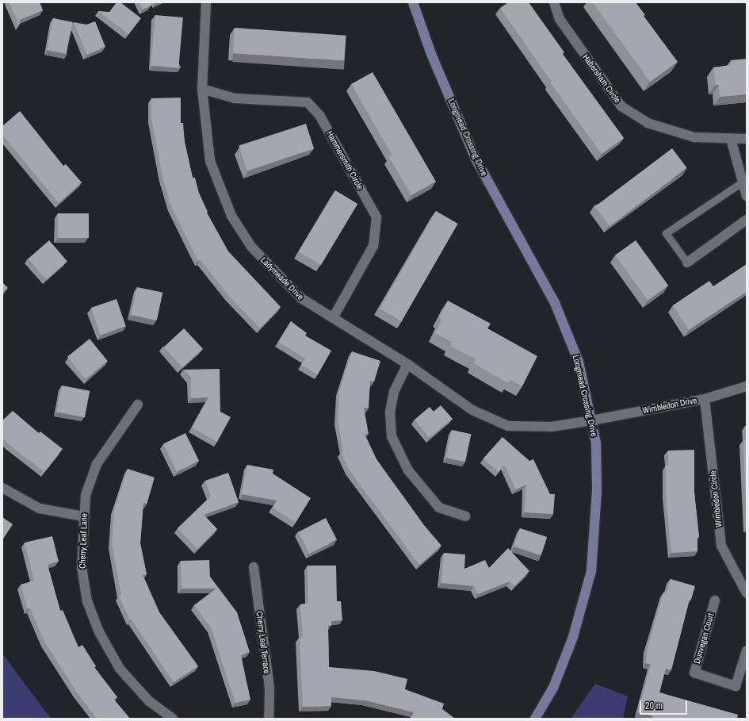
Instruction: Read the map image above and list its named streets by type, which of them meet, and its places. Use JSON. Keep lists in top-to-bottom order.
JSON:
{
  "streets": {
    "street": [
      "Habersham Circle",
      "Longmead Crossing Drive",
      "Hammersmith Circle",
      "Ladymeade Drive",
      "Wimbledon Drive",
      "Wimbledon Circle",
      "Cherry Leaf Lane",
      "Dunvegan Court",
      "Cherry Leaf Terrace"
    ]
  },
  "crossings": [
    ["Longmead Crossing Drive", "Ladymeade Drive"],
    ["Longmead Crossing Drive", "Wimbledon Drive"],
    ["Hammersmith Circle", "Ladymeade Drive"],
    ["Ladymeade Drive", "Wimbledon Drive"],
    ["Wimbledon Drive", "Wimbledon Circle"]
  ],
  "scale_bar": "20 m"
}
